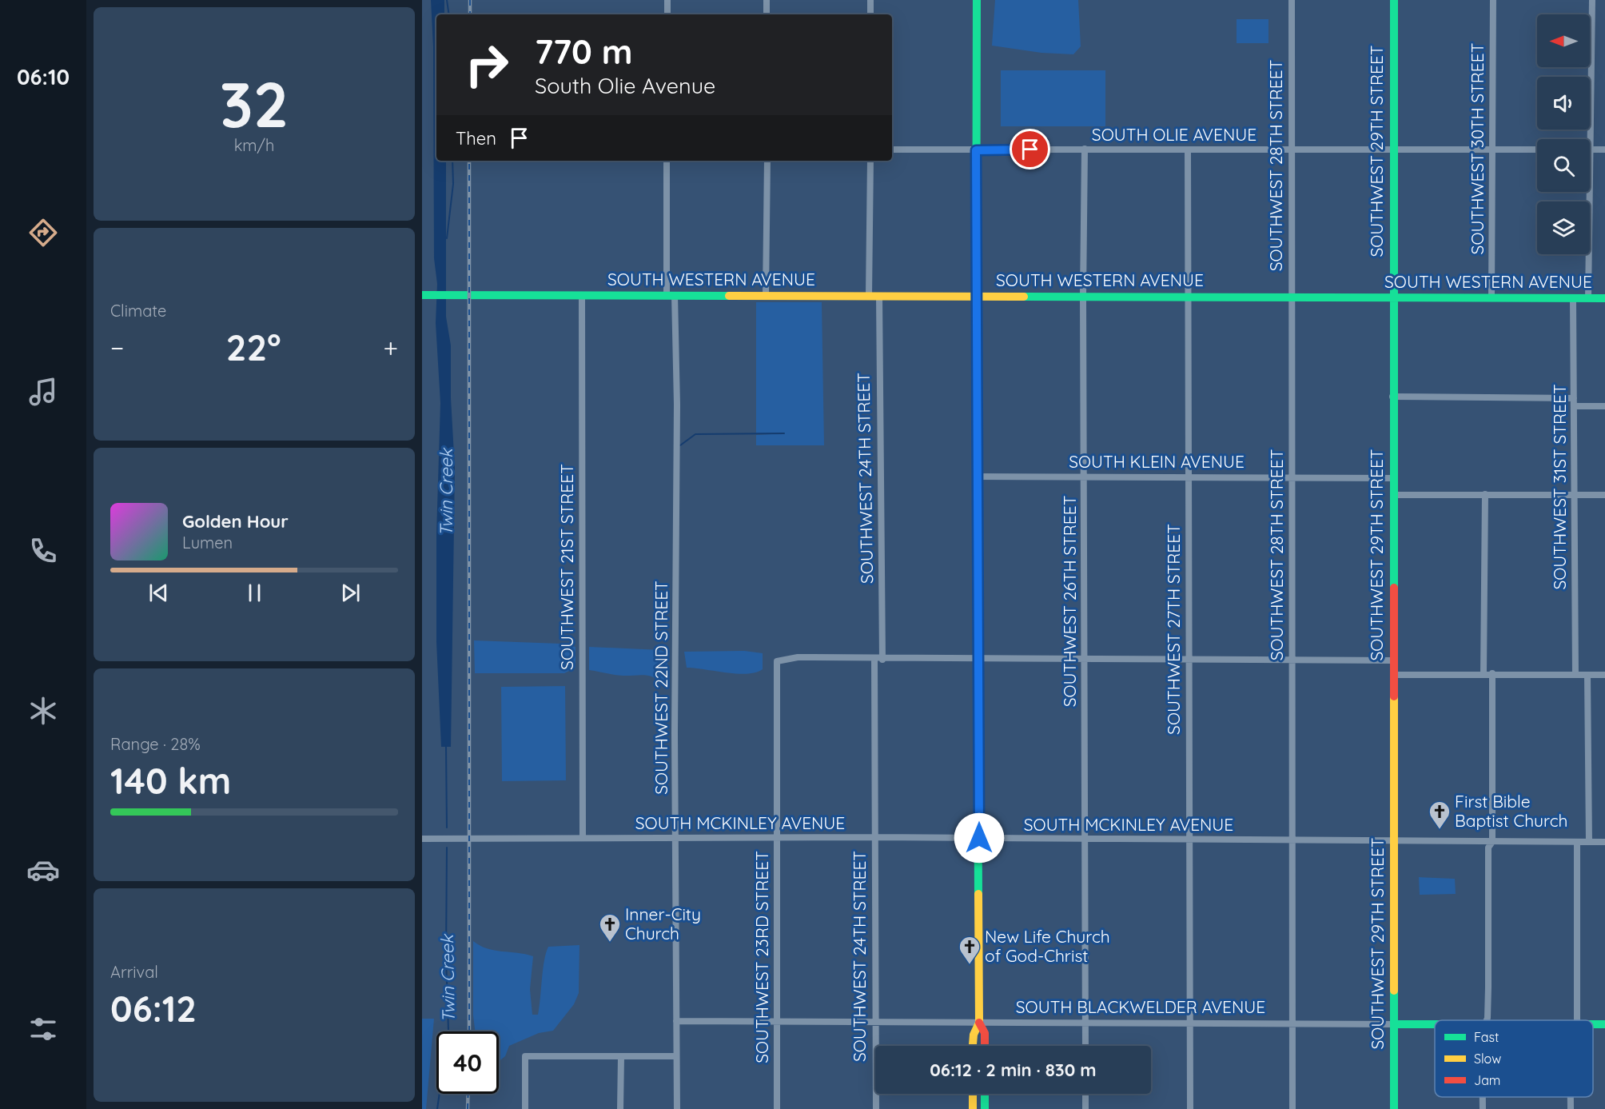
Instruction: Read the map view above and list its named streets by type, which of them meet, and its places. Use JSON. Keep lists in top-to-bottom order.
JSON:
{
  "streets": {
    "main road": ["SOUTHWEST 29TH STREET", "SOUTH WESTERN AVENUE", "SOUTH BLACKWELDER AVENUE"],
    "street": [
      "SOUTH OLIE AVENUE",
      "SOUTHWEST 30TH STREET",
      "SOUTHWEST 28TH STREET",
      "SOUTH KLEIN AVENUE",
      "SOUTHWEST 24TH STREET",
      "SOUTHWEST 31ST STREET",
      "SOUTHWEST 21ST STREET",
      "SOUTHWEST 26TH STREET",
      "SOUTHWEST 27TH STREET",
      "SOUTHWEST 22ND STREET",
      "SOUTH MCKINLEY AVENUE",
      "SOUTHWEST 23RD STREET"
    ]
  },
  "crossings": [
    ["SOUTH OLIE AVENUE", "SOUTHWEST 30TH STREET"],
    ["SOUTH OLIE AVENUE", "SOUTHWEST 29TH STREET"],
    ["SOUTH OLIE AVENUE", "SOUTHWEST 28TH STREET"],
    ["SOUTH OLIE AVENUE", "SOUTHWEST 26TH STREET"],
    ["SOUTH OLIE AVENUE", "SOUTHWEST 27TH STREET"],
    ["SOUTHWEST 30TH STREET", "SOUTH WESTERN AVENUE"],
    ["SOUTHWEST 29TH STREET", "SOUTH WESTERN AVENUE"],
    ["SOUTHWEST 29TH STREET", "SOUTH KLEIN AVENUE"],
    ["SOUTHWEST 29TH STREET", "SOUTH MCKINLEY AVENUE"],
    ["SOUTHWEST 29TH STREET", "SOUTH BLACKWELDER AVENUE"],
    ["SOUTHWEST 28TH STREET", "SOUTH WESTERN AVENUE"],
    ["SOUTHWEST 28TH STREET", "SOUTH KLEIN AVENUE"],
    ["SOUTHWEST 28TH STREET", "SOUTH MCKINLEY AVENUE"],
    ["SOUTHWEST 28TH STREET", "SOUTH BLACKWELDER AVENUE"],
    ["SOUTH WESTERN AVENUE", "SOUTHWEST 24TH STREET"],
    ["SOUTH WESTERN AVENUE", "SOUTHWEST 31ST STREET"],
    ["SOUTH WESTERN AVENUE", "SOUTHWEST 21ST STREET"],
    ["SOUTH WESTERN AVENUE", "SOUTHWEST 26TH STREET"],
    ["SOUTH WESTERN AVENUE", "SOUTHWEST 27TH STREET"],
    ["SOUTH WESTERN AVENUE", "SOUTHWEST 22ND STREET"],
    ["SOUTH KLEIN AVENUE", "SOUTHWEST 26TH STREET"],
    ["SOUTH KLEIN AVENUE", "SOUTHWEST 27TH STREET"],
    ["SOUTHWEST 24TH STREET", "SOUTH MCKINLEY AVENUE"],
    ["SOUTHWEST 24TH STREET", "SOUTHWEST 23RD STREET"],
    ["SOUTHWEST 24TH STREET", "SOUTH BLACKWELDER AVENUE"],
    ["SOUTHWEST 21ST STREET", "SOUTH MCKINLEY AVENUE"],
    ["SOUTHWEST 26TH STREET", "SOUTH MCKINLEY AVENUE"],
    ["SOUTHWEST 26TH STREET", "SOUTH BLACKWELDER AVENUE"],
    ["SOUTHWEST 27TH STREET", "SOUTH MCKINLEY AVENUE"],
    ["SOUTHWEST 27TH STREET", "SOUTH BLACKWELDER AVENUE"],
    ["SOUTHWEST 22ND STREET", "SOUTH MCKINLEY AVENUE"],
    ["SOUTHWEST 22ND STREET", "SOUTH BLACKWELDER AVENUE"],
    ["SOUTH MCKINLEY AVENUE", "SOUTHWEST 23RD STREET"],
    ["SOUTHWEST 23RD STREET", "SOUTH BLACKWELDER AVENUE"]
  ],
  "water": ["Twin Creek"],
  "places": {
    "church": ["First Bible Baptist Church", "Inner-City Church", "New Life Church of God-Christ"]
  },
  "legend": ["Fast", "Slow", "Jam"],
  "north": "left",
  "page": {
    "tabs": "06:10",
    "tile": [
      ["32", "km/h"],
      "Climate",
      ["Range · 28%", "140 km"],
      ["Arrival", "06:12"]
    ],
    "turn": ["770 m", "South Olie Avenue"],
    "then": "Then",
    "heat": ["−", "22°", "+"],
    "song": ["Golden Hour", "Lumen"],
    "limit": "40",
    "trip": "06:12 · 2 min · 830 m"
  }
}
